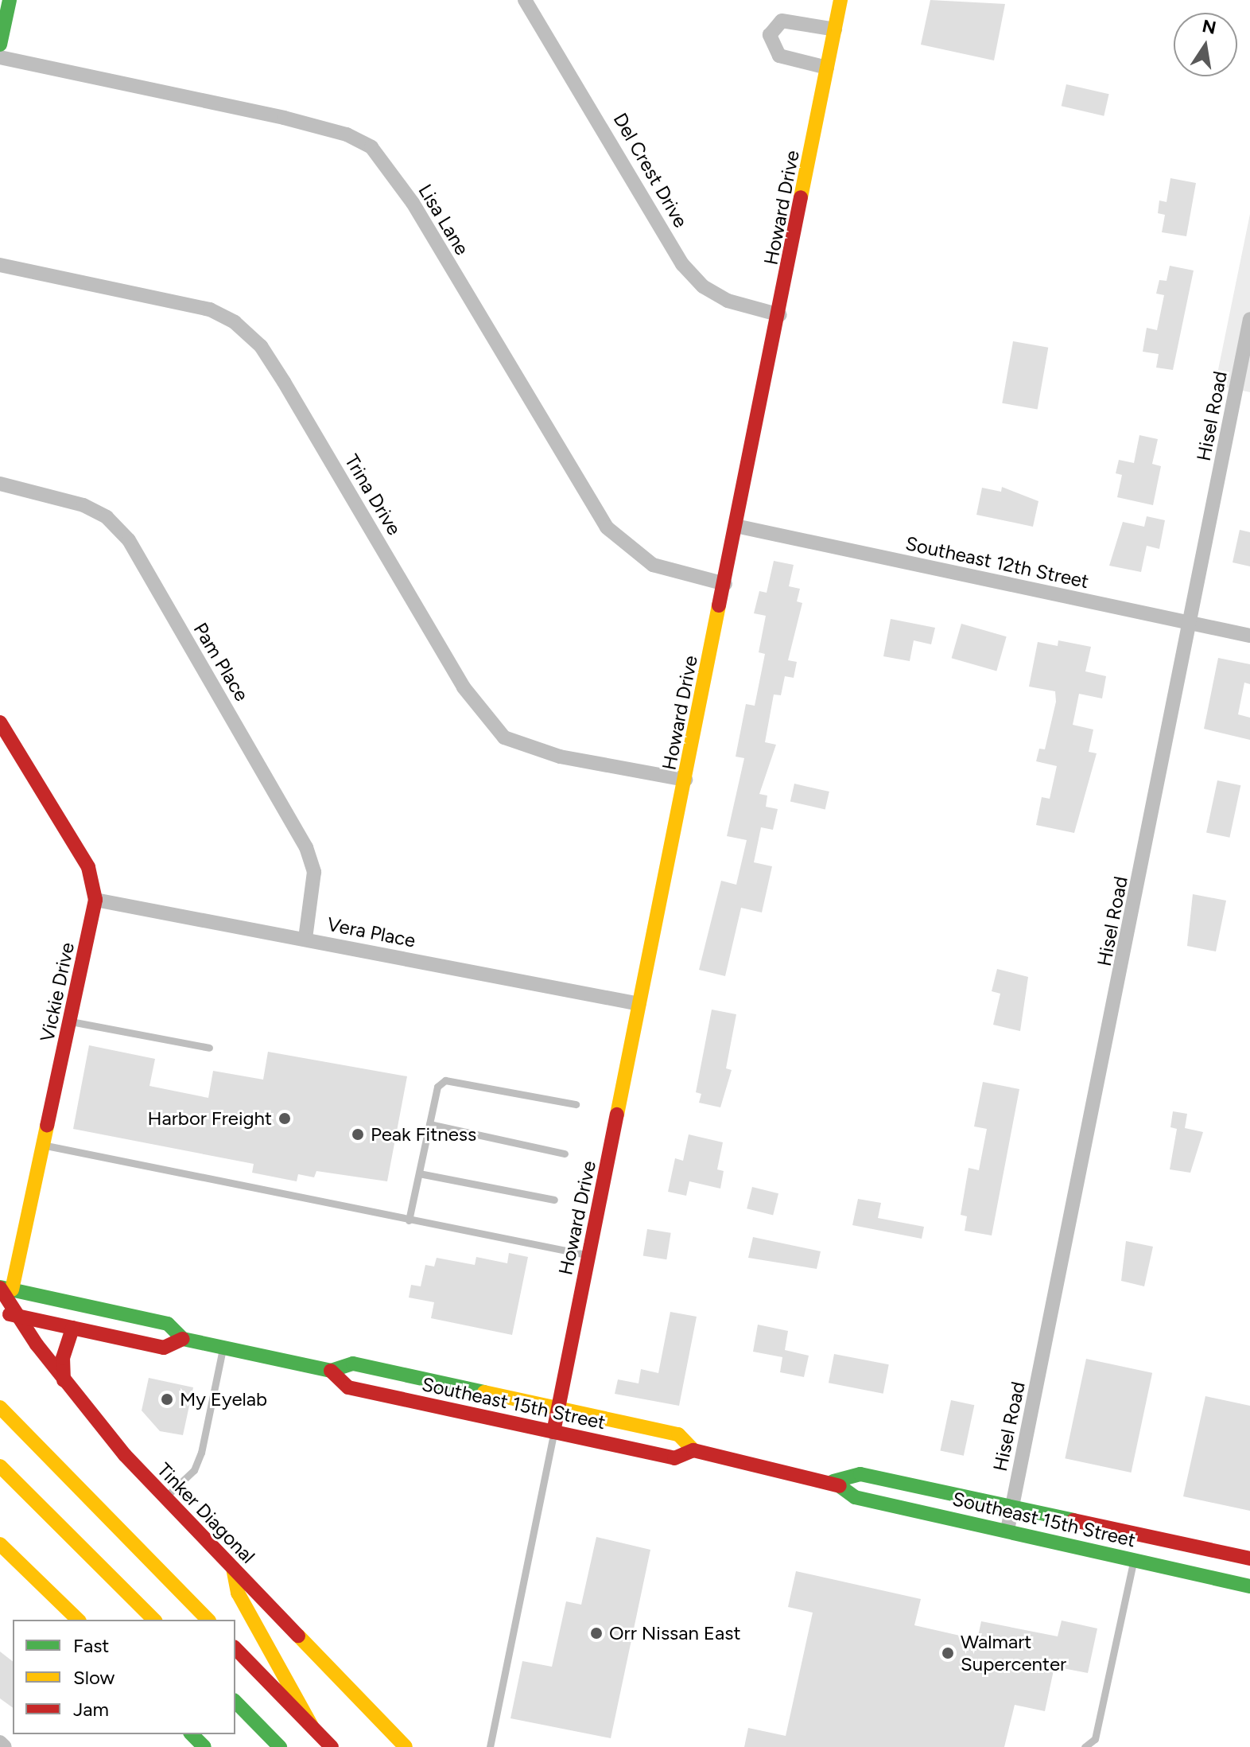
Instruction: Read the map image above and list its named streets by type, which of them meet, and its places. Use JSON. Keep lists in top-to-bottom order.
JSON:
{
  "streets": {
    "main road": [
      "Howard Drive",
      "Vickie Drive",
      "Southeast 15th Street",
      "Tinker Diagonal"
    ],
    "street": [
      "Del Crest Drive",
      "Lisa Lane",
      "Hisel Road",
      "Trina Drive",
      "Southeast 12th Street",
      "Pam Place",
      "Vera Place"
    ]
  },
  "crossings": [
    ["Del Crest Drive", "Howard Drive"],
    ["Howard Drive", "Lisa Lane"],
    ["Howard Drive", "Trina Drive"],
    ["Howard Drive", "Southeast 12th Street"],
    ["Howard Drive", "Vera Place"],
    ["Howard Drive", "Southeast 15th Street"],
    ["Hisel Road", "Southeast 12th Street"],
    ["Hisel Road", "Southeast 15th Street"],
    ["Pam Place", "Vera Place"],
    ["Vera Place", "Vickie Drive"],
    ["Vickie Drive", "Southeast 15th Street"],
    ["Vickie Drive", "Tinker Diagonal"],
    ["Southeast 15th Street", "Tinker Diagonal"]
  ],
  "places": [
    "Harbor Freight",
    "Peak Fitness",
    "My Eyelab",
    "Orr Nissan East",
    "Walmart Supercenter"
  ],
  "legend": ["Fast", "Slow", "Jam"],
  "north": "top"
}
